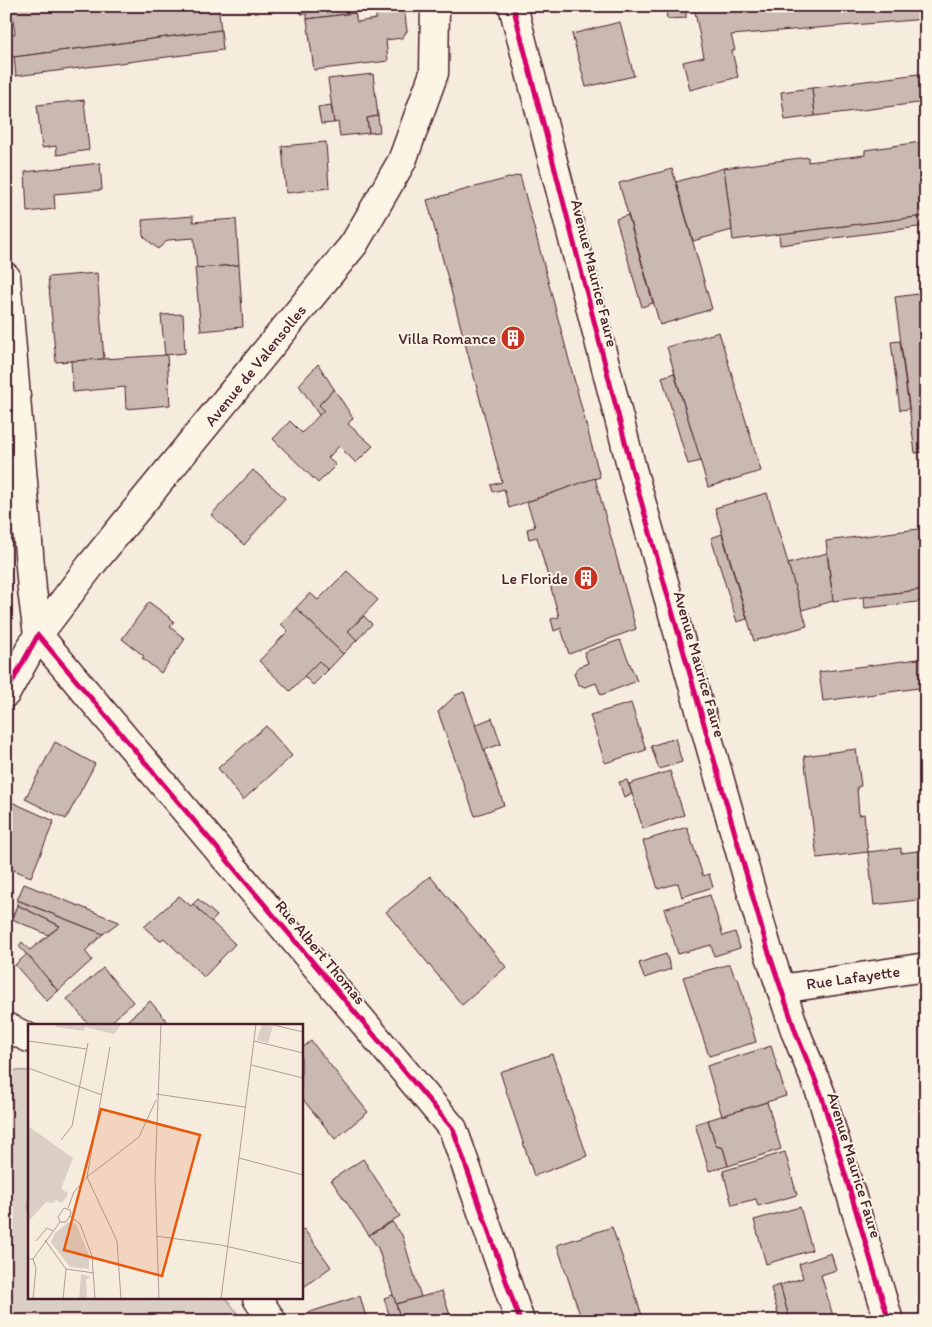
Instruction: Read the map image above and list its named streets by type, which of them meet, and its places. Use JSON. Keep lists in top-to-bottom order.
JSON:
{
  "streets": {
    "street": [
      "Avenue Maurice Faure",
      "Avenue de Valensolles",
      "Rue Albert Thomas",
      "Rue Lafayette"
    ]
  },
  "crossings": [
    ["Avenue Maurice Faure", "Rue Lafayette"],
    ["Avenue de Valensolles", "Rue Albert Thomas"]
  ],
  "places": {
    "building": ["Villa Romance", "Le Floride"]
  }
}
